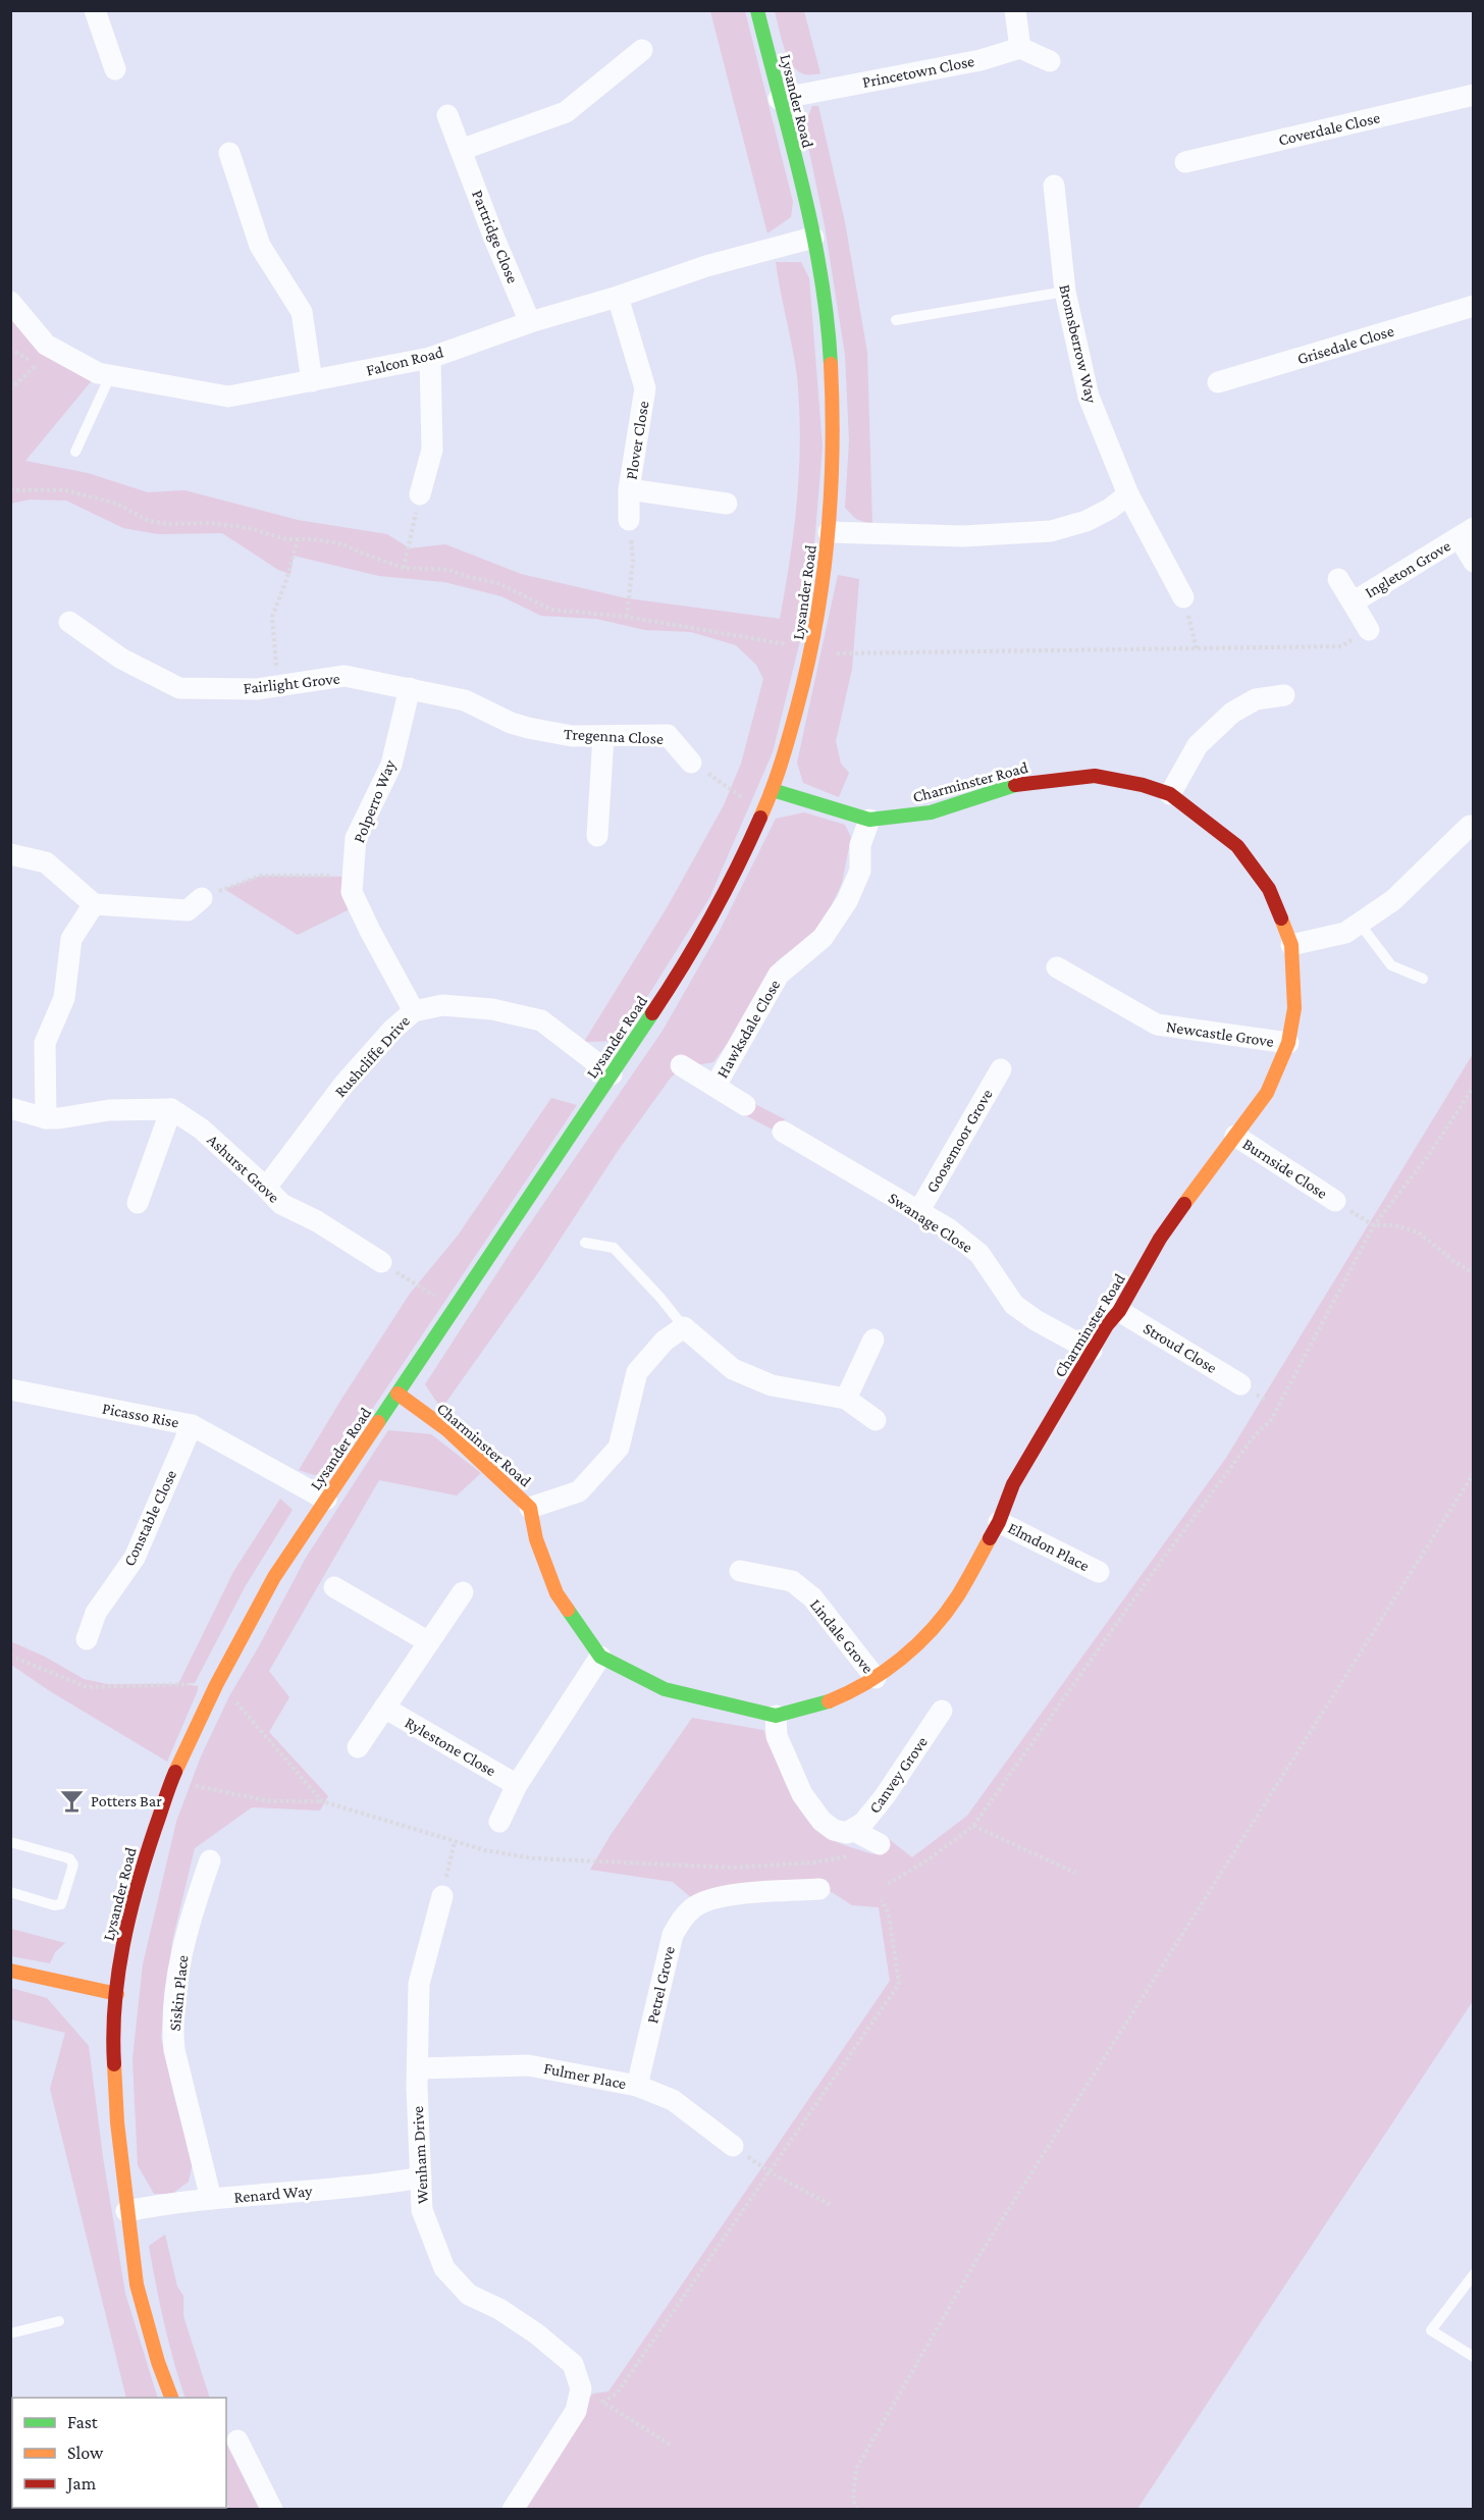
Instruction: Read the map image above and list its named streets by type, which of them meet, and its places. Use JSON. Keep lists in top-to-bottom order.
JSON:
{
  "streets": {
    "street": [
      "Princetown Close",
      "Lysander Road",
      "Coverdale Close",
      "Partridge Close",
      "Bromsberrow Way",
      "Grisedale Close",
      "Falcon Road",
      "Plover Close",
      "Ingleton Grove",
      "Fairlight Grove",
      "Tregenna Close",
      "Charminster Road",
      "Polperro Way",
      "Hawksdale Close",
      "Newcastle Grove",
      "Rushcliffe Drive",
      "Goosemoor Grove",
      "Ashurst Grove",
      "Burnside Close",
      "Swanage Close",
      "Stroud Close",
      "Picasso Rise",
      "Constable Close",
      "Elmdon Place",
      "Lindale Grove",
      "Rylestone Close",
      "Canvey Grove",
      "Petrel Grove",
      "Siskin Place",
      "Fulmer Place",
      "Wenham Drive",
      "Renard Way"
    ]
  },
  "crossings": [
    ["Princetown Close", "Lysander Road"],
    ["Lysander Road", "Falcon Road"],
    ["Lysander Road", "Charminster Road"],
    ["Lysander Road", "Rushcliffe Drive"],
    ["Lysander Road", "Picasso Rise"],
    ["Lysander Road", "Renard Way"],
    ["Partridge Close", "Falcon Road"],
    ["Falcon Road", "Plover Close"],
    ["Fairlight Grove", "Tregenna Close"],
    ["Fairlight Grove", "Polperro Way"],
    ["Tregenna Close", "Polperro Way"],
    ["Charminster Road", "Hawksdale Close"],
    ["Charminster Road", "Newcastle Grove"],
    ["Charminster Road", "Burnside Close"],
    ["Charminster Road", "Swanage Close"],
    ["Charminster Road", "Stroud Close"],
    ["Charminster Road", "Elmdon Place"],
    ["Charminster Road", "Lindale Grove"],
    ["Polperro Way", "Rushcliffe Drive"],
    ["Rushcliffe Drive", "Ashurst Grove"],
    ["Goosemoor Grove", "Swanage Close"],
    ["Picasso Rise", "Constable Close"],
    ["Petrel Grove", "Fulmer Place"],
    ["Siskin Place", "Renard Way"],
    ["Fulmer Place", "Wenham Drive"],
    ["Wenham Drive", "Renard Way"]
  ],
  "places": {
    "bar": ["Potters Bar"]
  },
  "legend": ["Fast", "Slow", "Jam"]
}
